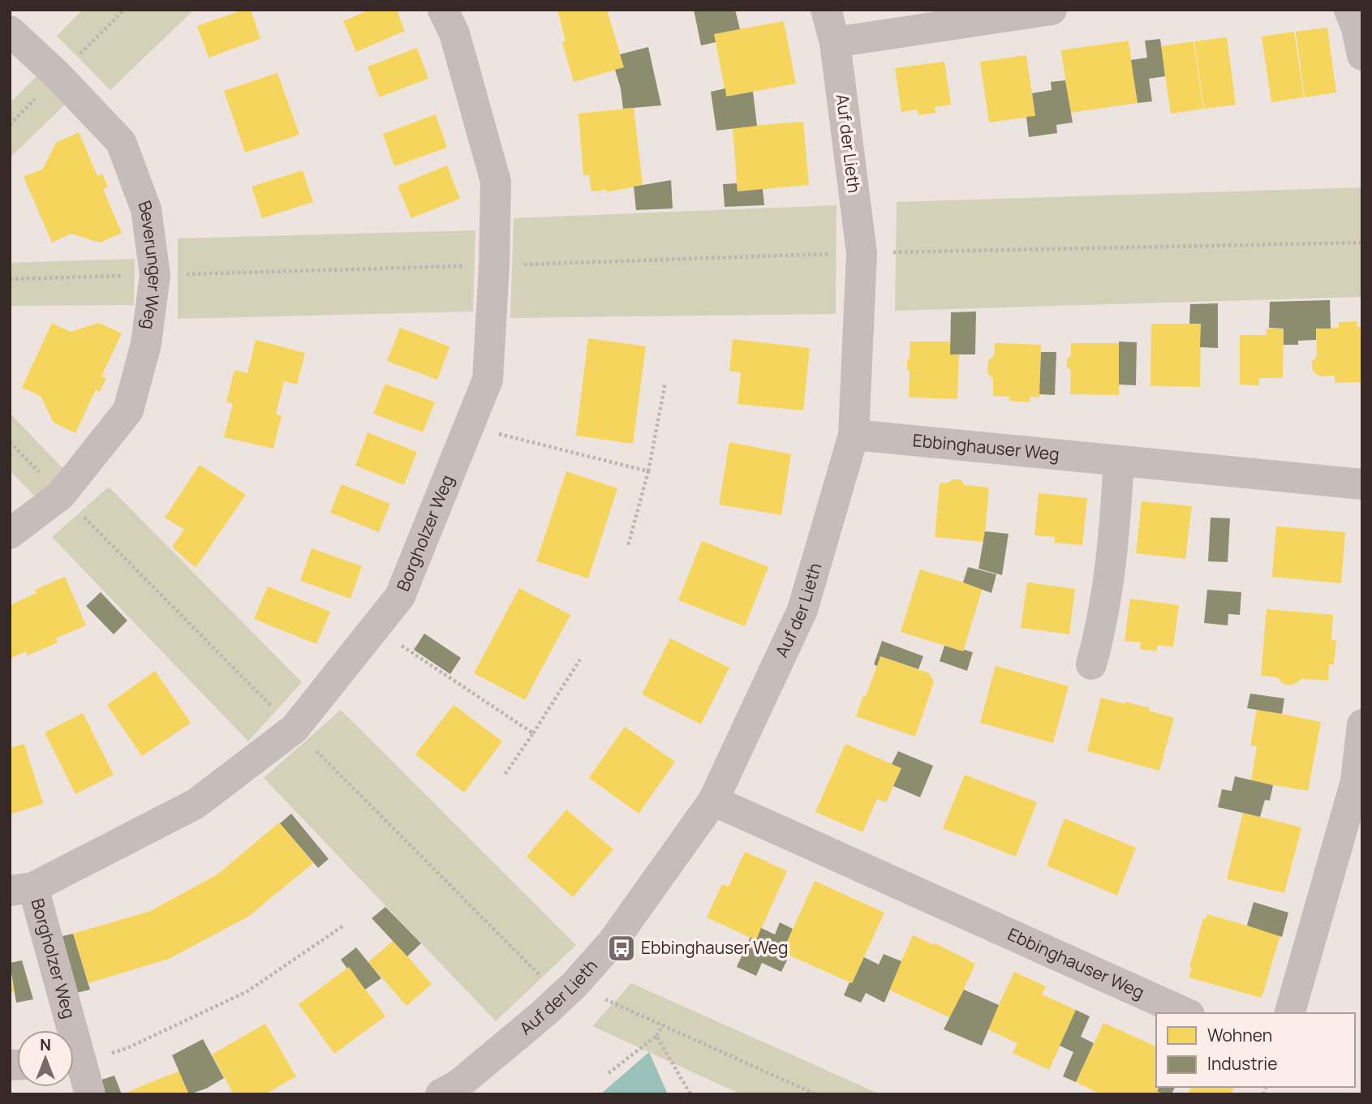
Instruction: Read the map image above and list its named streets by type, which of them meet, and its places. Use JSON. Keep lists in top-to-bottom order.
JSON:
{
  "streets": {
    "street": [
      "Auf der Lieth",
      "Beverunger Weg",
      "Ebbinghauser Weg",
      "Borgholzer Weg"
    ]
  },
  "crossings": [
    ["Auf der Lieth", "Ebbinghauser Weg"]
  ],
  "places": {
    "bus stop": ["Ebbinghauser Weg"]
  },
  "legend": ["Wohnen", "Industrie"],
  "north": "top"
}
